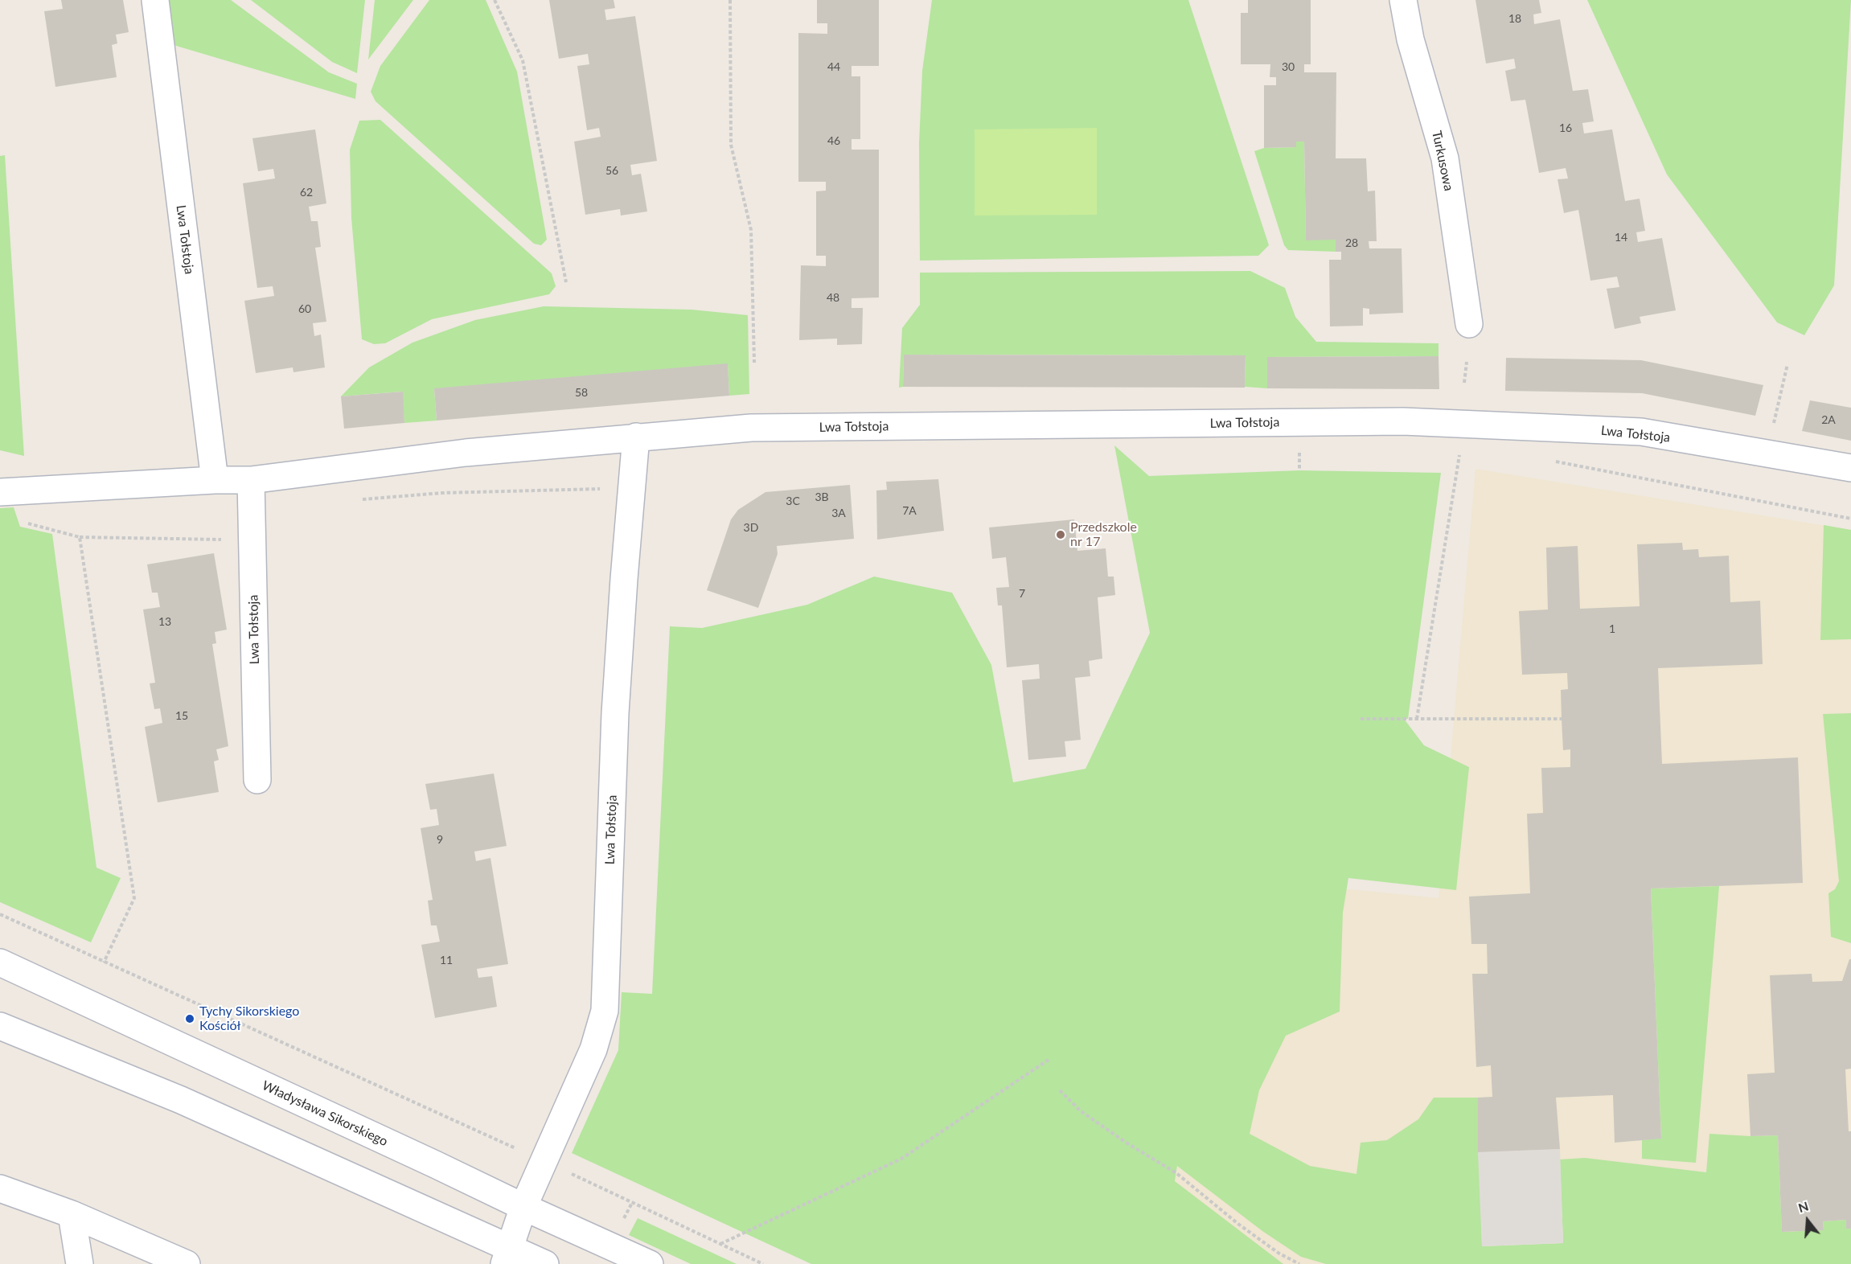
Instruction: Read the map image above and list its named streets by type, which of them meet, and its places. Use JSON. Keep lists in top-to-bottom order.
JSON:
{
  "streets": {
    "street": ["Turkusowa", "Lwa Tołstoja", "Władysława Sikorskiego"]
  },
  "crossings": [
    ["Lwa Tołstoja", "Władysława Sikorskiego"]
  ],
  "places": ["Przedszkole nr 17", "Tychy Sikorskiego Kościół"],
  "house_numbers": [
    "18",
    "44",
    "30",
    "16",
    "46",
    "56",
    "62",
    "14",
    "28",
    "48",
    "60",
    "58",
    "2A",
    "3B",
    "3C",
    "7A",
    "3A",
    "3D",
    "7",
    "13",
    "1",
    "15",
    "9",
    "11"
  ],
  "north": "top"
}
